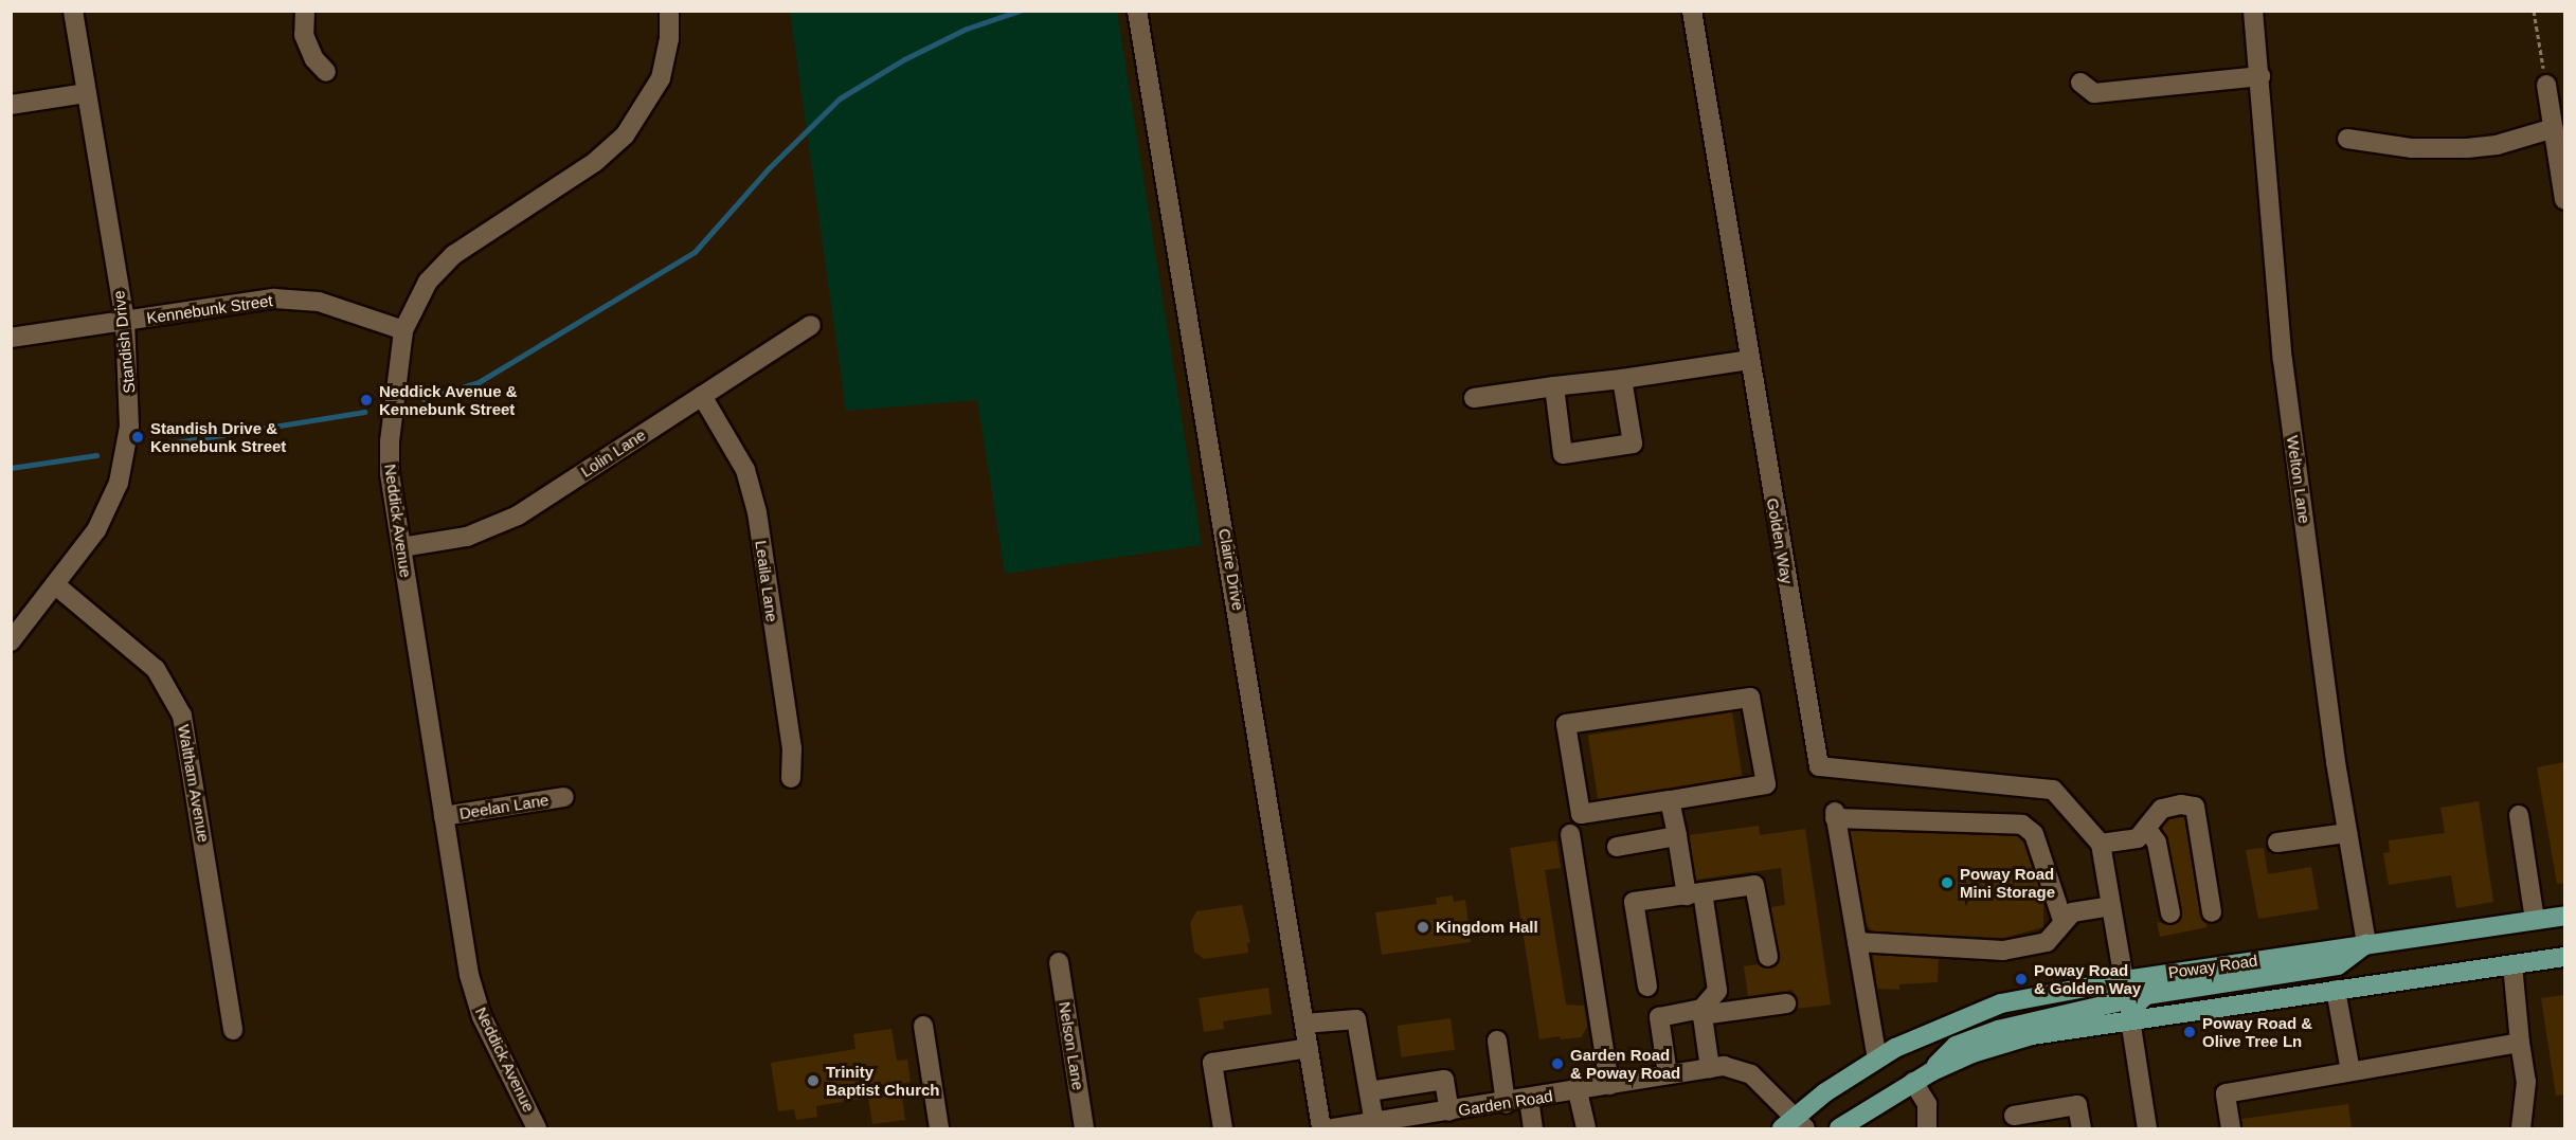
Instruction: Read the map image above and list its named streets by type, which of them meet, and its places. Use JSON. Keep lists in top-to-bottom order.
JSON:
{
  "streets": {
    "main road": ["Poway Road"],
    "street": [
      "Kennebunk Street",
      "Standish Drive",
      "Lolin Lane",
      "Welton Lane",
      "Neddick Avenue",
      "Golden Way",
      "Claire Drive",
      "Leaila Lane",
      "Waltham Avenue",
      "Deelan Lane",
      "Nelson Lane",
      "Garden Road"
    ]
  },
  "crossings": [
    ["Kennebunk Street", "Standish Drive"],
    ["Kennebunk Street", "Neddick Avenue"],
    ["Standish Drive", "Waltham Avenue"],
    ["Lolin Lane", "Neddick Avenue"],
    ["Lolin Lane", "Leaila Lane"],
    ["Welton Lane", "Poway Road"],
    ["Neddick Avenue", "Deelan Lane"],
    ["Poway Road", "Garden Road"]
  ],
  "places": [
    "Neddick Avenue & Kennebunk Street",
    "Standish Drive & Kennebunk Street",
    "Poway Road Mini Storage",
    "Kingdom Hall",
    "Poway Road & Golden Way",
    "Poway Road & Olive Tree Ln",
    "Garden Road & Poway Road",
    "Trinity Baptist Church"
  ]
}
